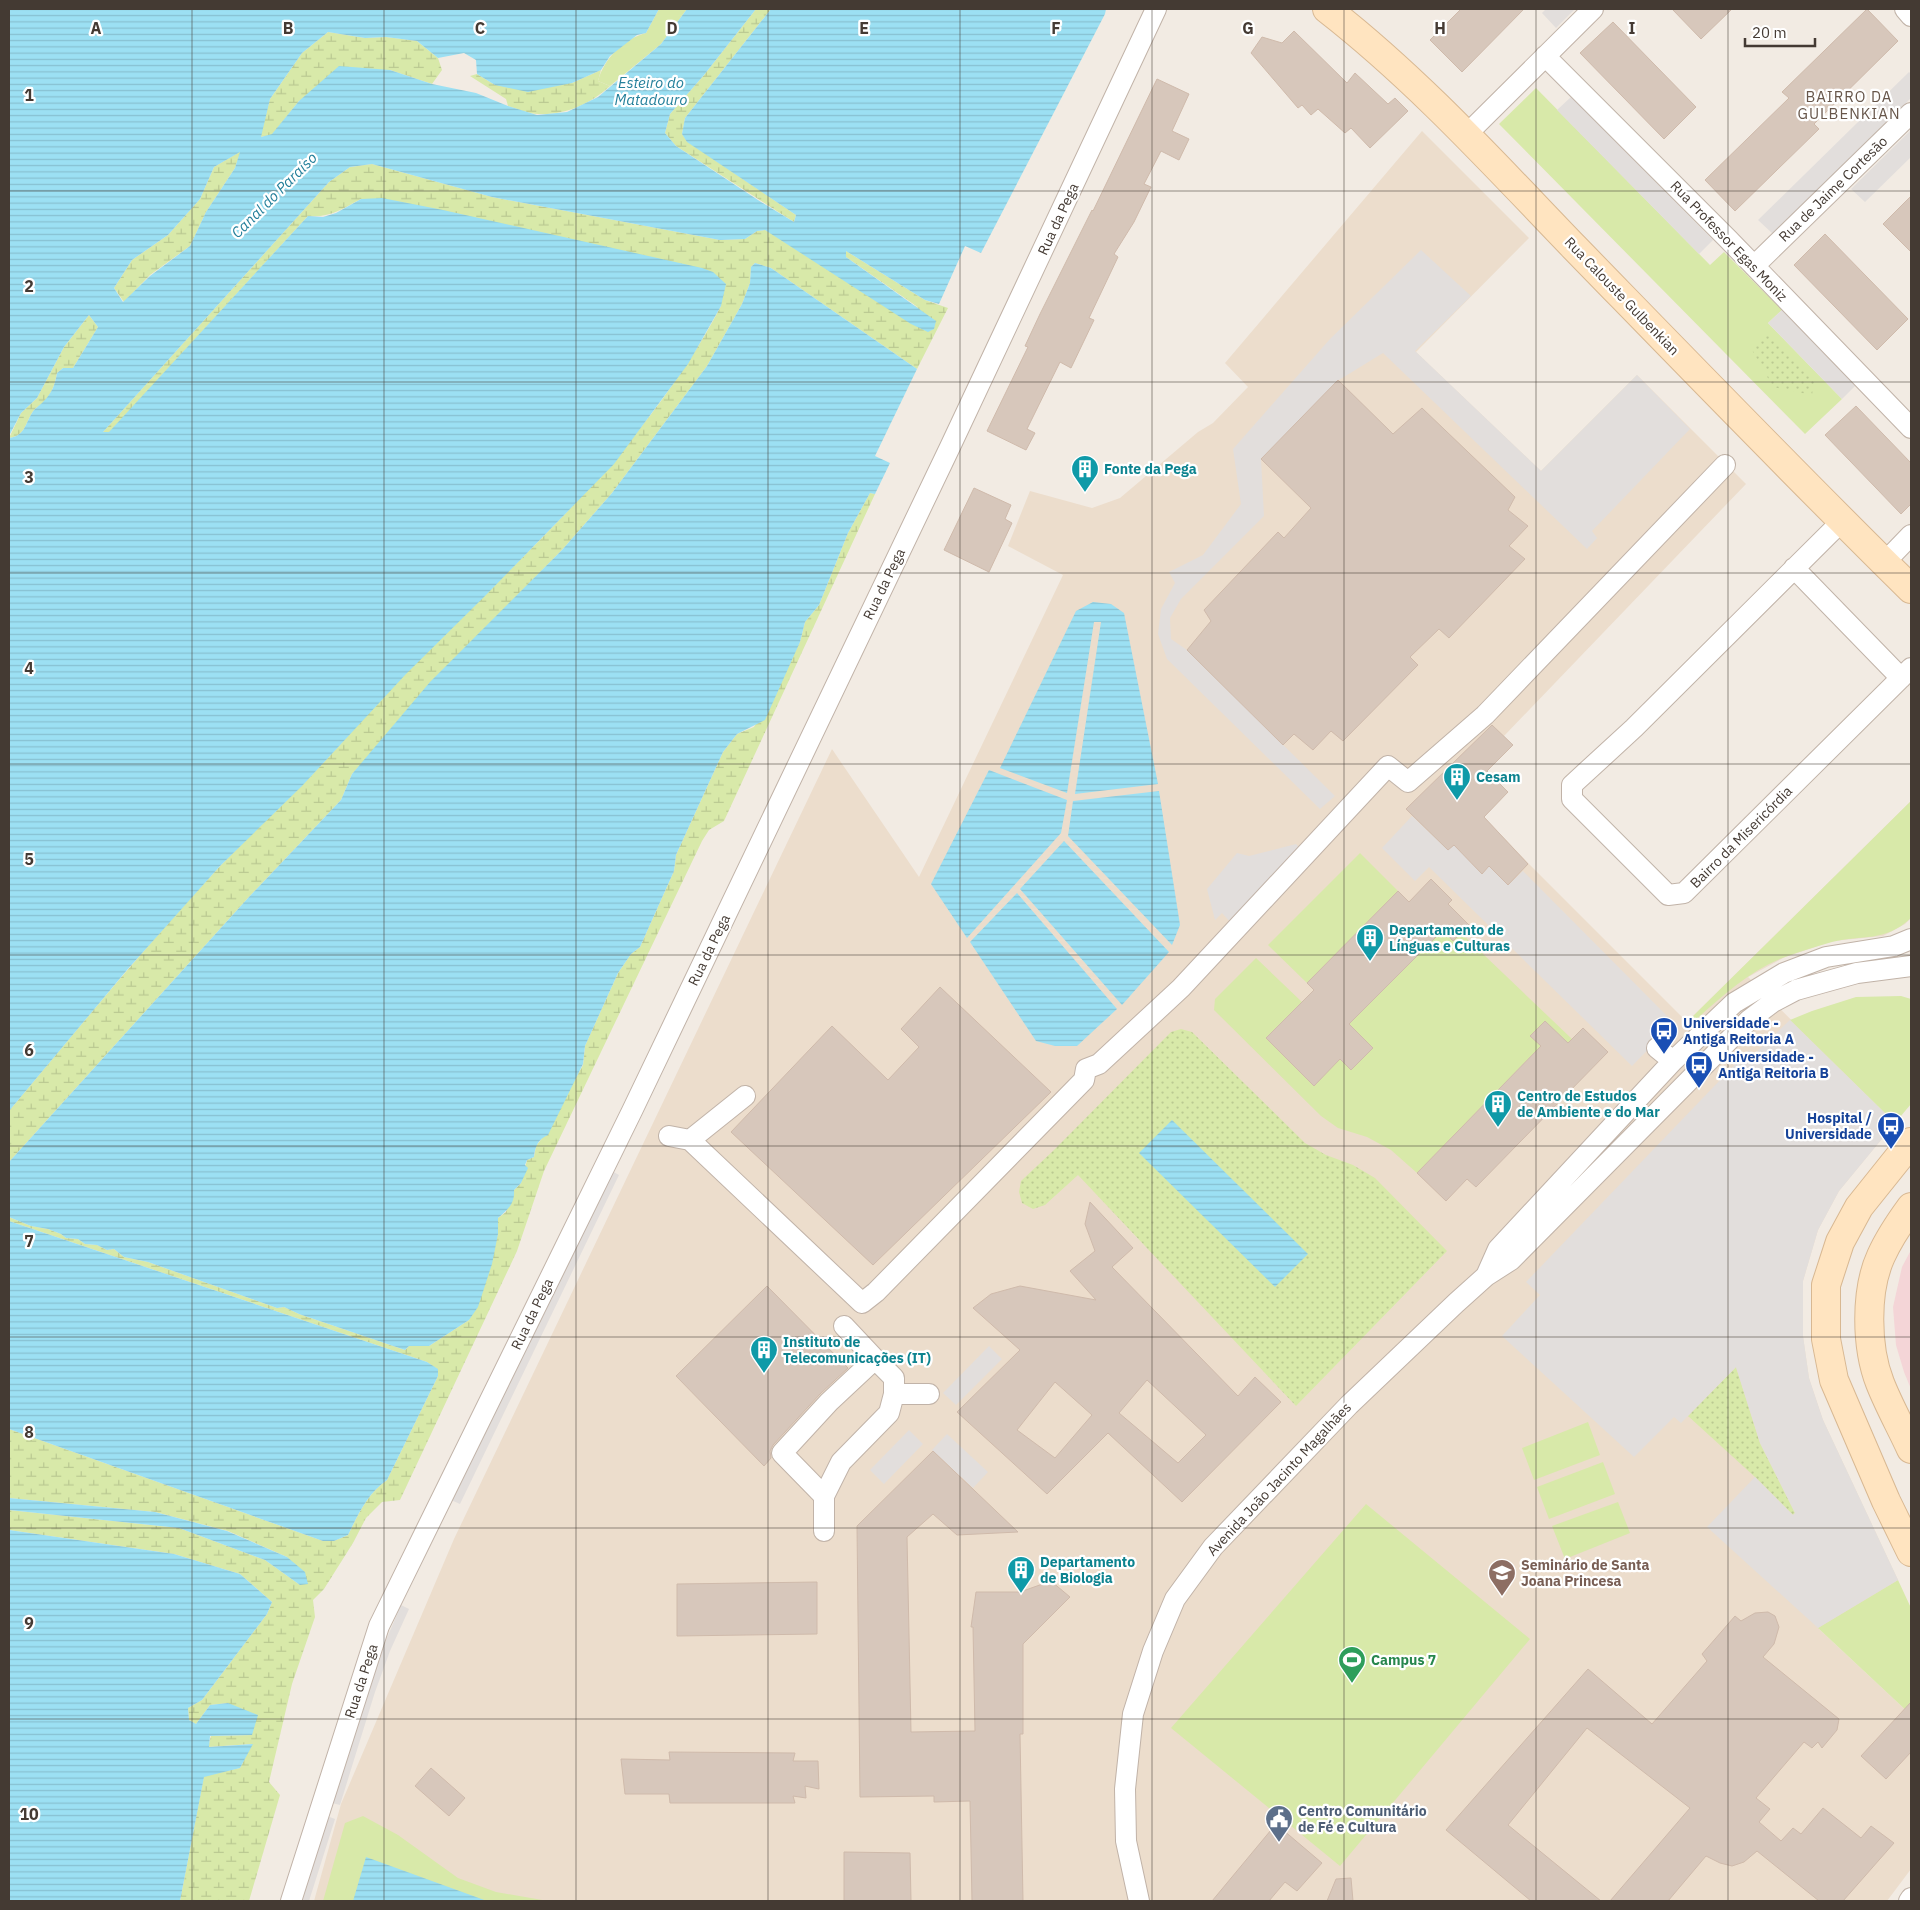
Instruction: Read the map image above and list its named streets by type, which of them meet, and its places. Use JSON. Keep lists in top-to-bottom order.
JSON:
{
  "streets": {
    "main road": ["Rua Calouste Gulbenkian"],
    "street": [
      "Rua de Jaime Cortesão",
      "Rua da Pega",
      "Rua Professor Egas Moniz",
      "Bairro da Misericórdia",
      "Avenida João Jacinto Magalhães"
    ]
  },
  "crossings": [
    ["Rua de Jaime Cortesão", "Rua Professor Egas Moniz"],
    ["Rua Calouste Gulbenkian", "Bairro da Misericórdia"]
  ],
  "districts": ["BAIRRO DA GULBENKIAN"],
  "water": ["Esteiro do Matadouro", "Canal do Paraíso"],
  "places": {
    "building": [
      "Fonte da Pega",
      "Cesam",
      "Departamento de Línguas e Culturas",
      "Centro de Estudos de Ambiente e do Mar",
      "Instituto de Telecomunicações (IT)",
      "Departamento de Biologia"
    ],
    "bus stop": ["Universidade - Antiga Reitoria A", "Universidade - Antiga Reitoria B", "Hospital / Universidade"],
    "school or university": ["Seminário de Santa Joana Princesa"],
    "sports": ["Campus 7"],
    "public building": ["Centro Comunitário de Fé e Cultura"]
  },
  "scale_bar": "20 m",
  "grid": {
    "columns": [
      "A",
      "B",
      "C",
      "D",
      "E",
      "F",
      "G",
      "H",
      "I"
    ],
    "rows": [
      "1",
      "2",
      "3",
      "4",
      "5",
      "6",
      "7",
      "8",
      "9",
      "10"
    ]
  }
}
